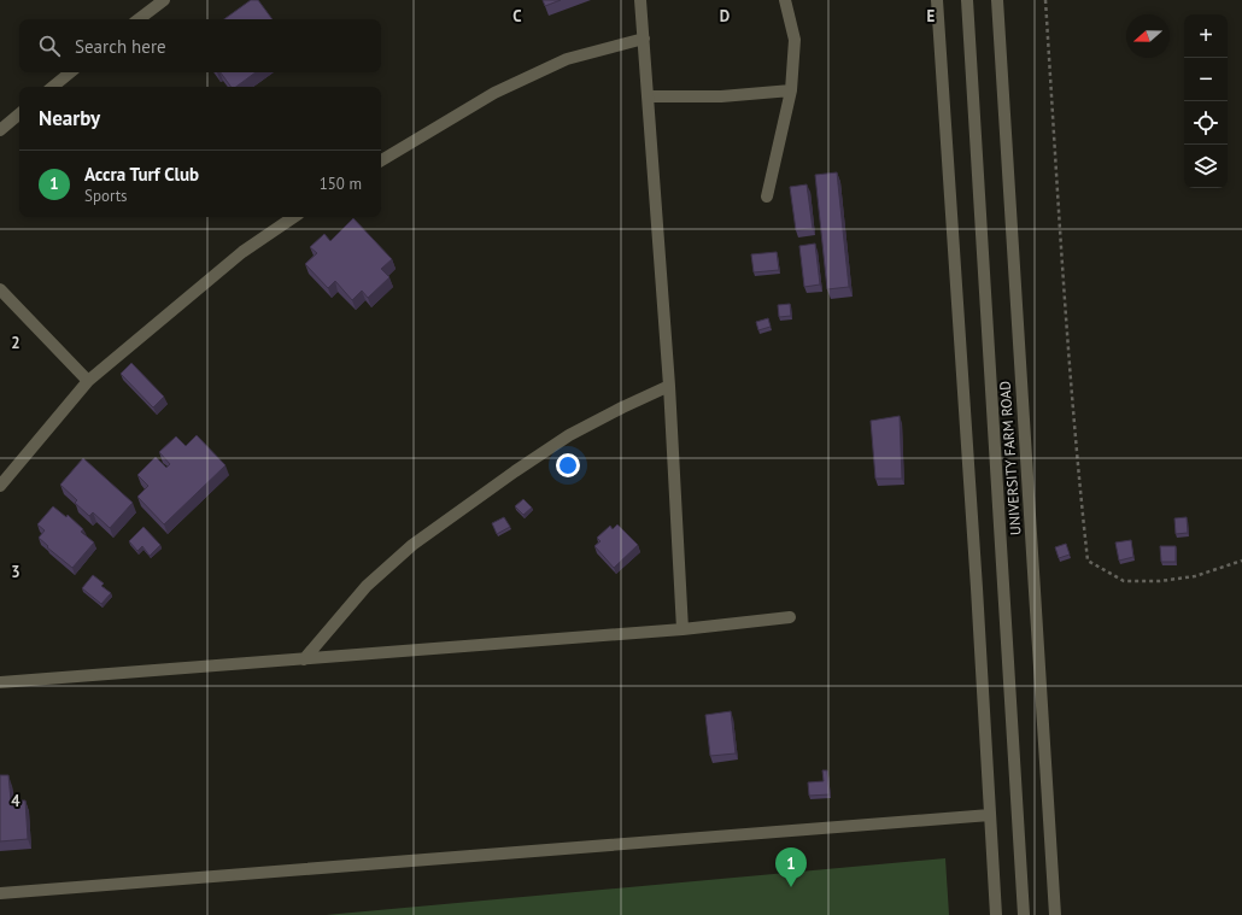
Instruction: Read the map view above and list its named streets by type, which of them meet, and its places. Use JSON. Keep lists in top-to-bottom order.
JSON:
{
  "streets": {
    "street": ["UNIVERSITY FARM ROAD"]
  },
  "north": "left",
  "page": {
    "map_buttons": ["+", "−"],
    "search": "Search here",
    "heading": "Nearby",
    "list": [
      {
        "mark": "1",
        "name": "Accra Turf Club",
        "note": "Sports",
        "value": "150 m"
      }
    ],
    "pins": "1"
  },
  "grid": {
    "columns": ["C", "D", "E"],
    "rows": ["2", "3", "4"]
  }
}
